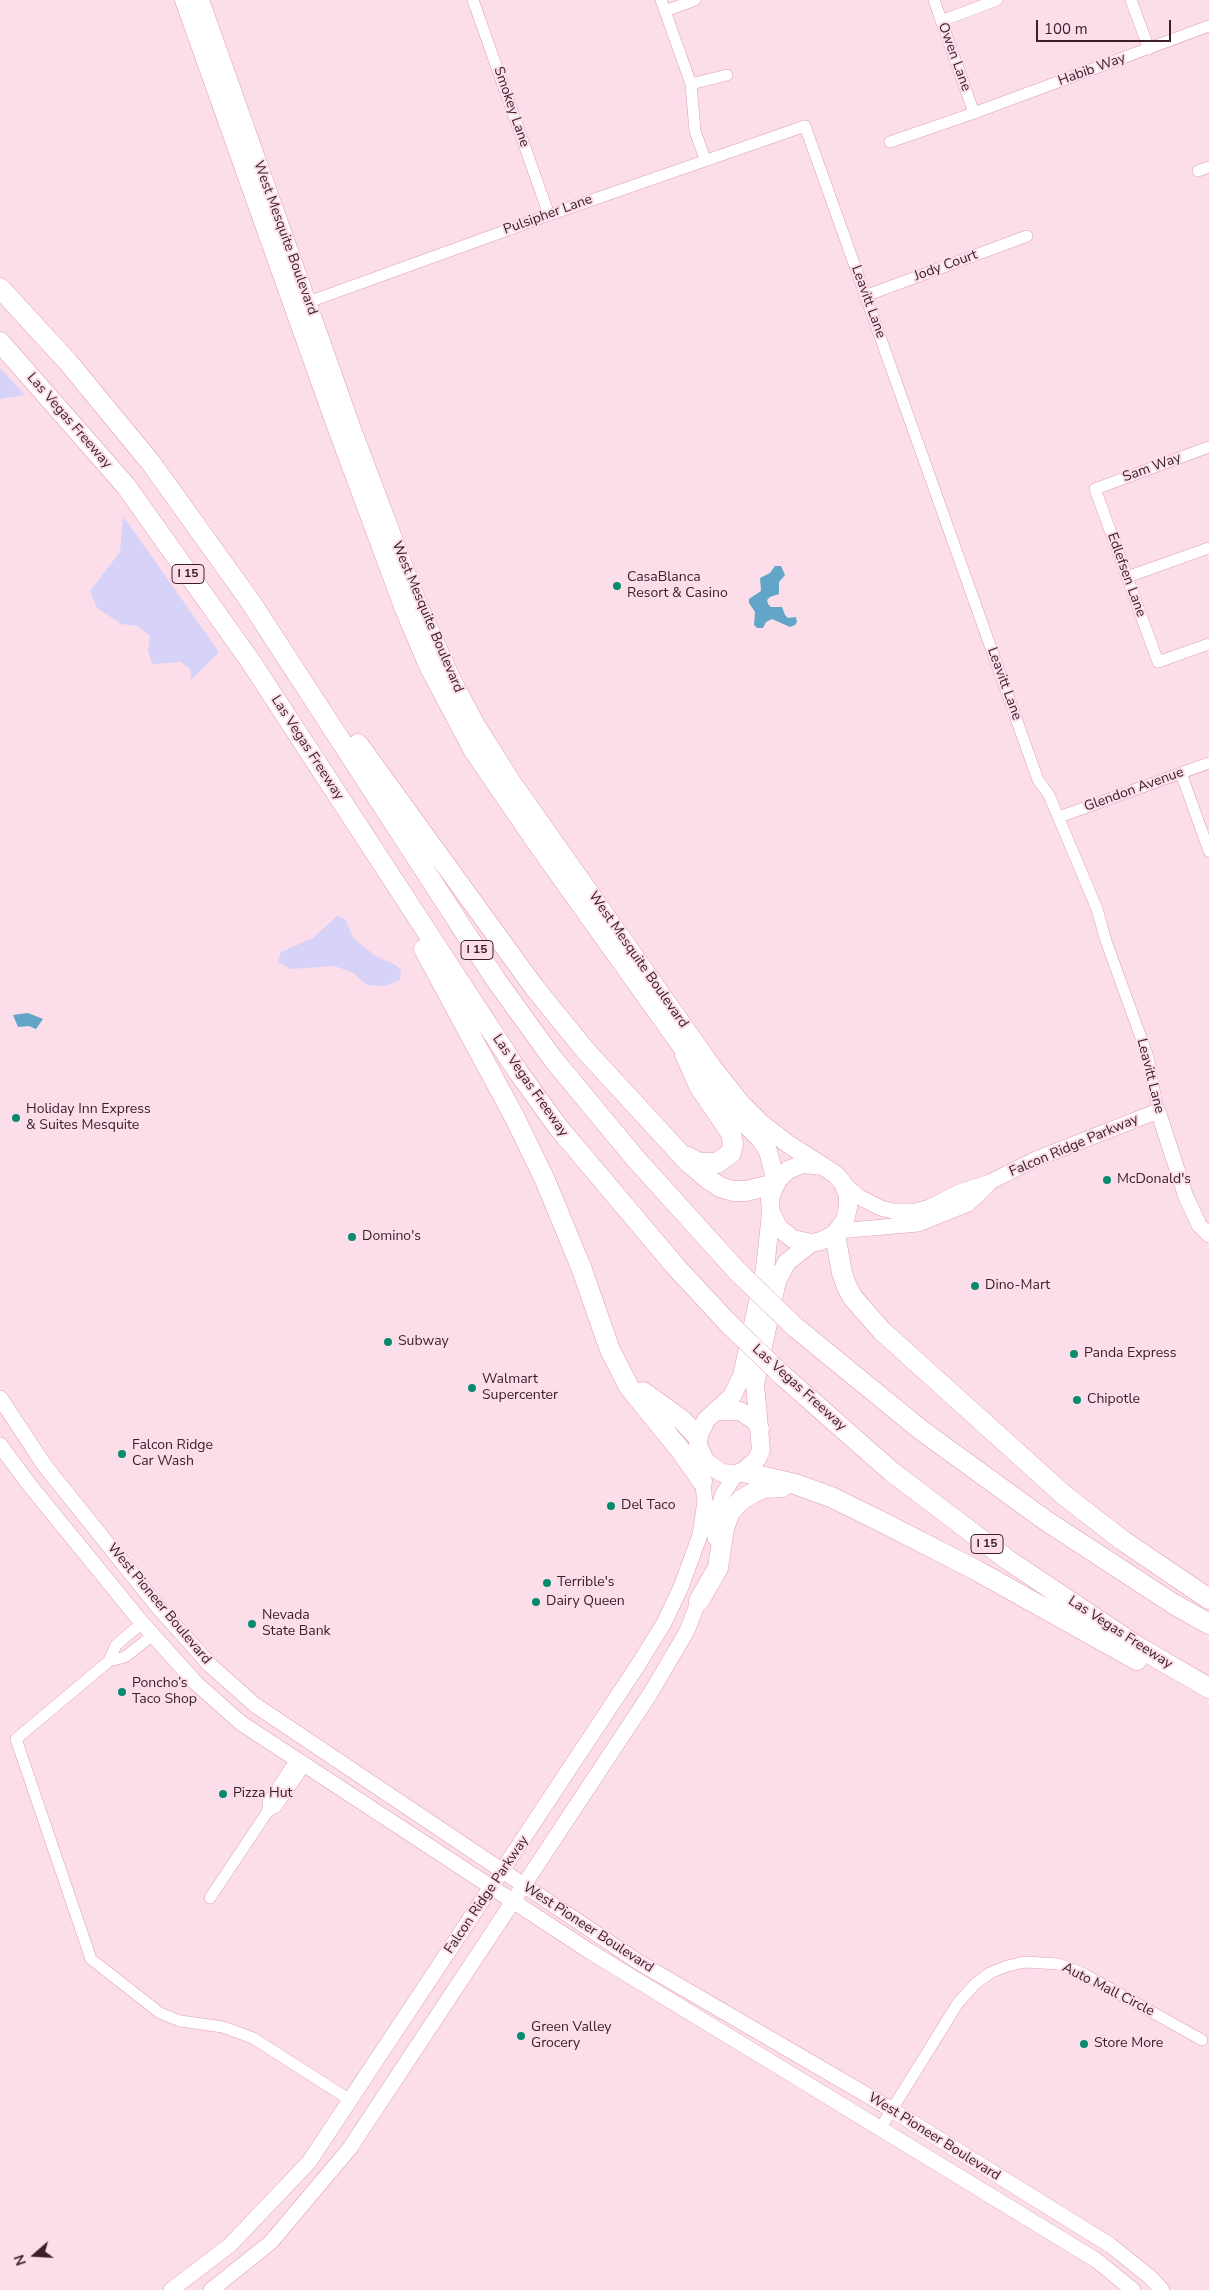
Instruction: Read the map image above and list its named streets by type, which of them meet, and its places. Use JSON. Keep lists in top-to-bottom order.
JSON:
{
  "streets": {
    "highway": ["Las Vegas Freeway", "I 15"],
    "main road": [
      "West Mesquite Boulevard",
      "Leavitt Lane",
      "Falcon Ridge Parkway",
      "West Pioneer Boulevard"
    ],
    "street": [
      "Owen Lane",
      "Habib Way",
      "Smokey Lane",
      "Pulsipher Lane",
      "Jody Court",
      "Sam Way",
      "Edlefsen Lane",
      "Glendon Avenue",
      "Auto Mall Circle"
    ]
  },
  "crossings": [
    ["Owen Lane", "Habib Way"],
    ["Smokey Lane", "Pulsipher Lane"],
    ["Pulsipher Lane", "West Mesquite Boulevard"],
    ["Pulsipher Lane", "Leavitt Lane"],
    ["West Mesquite Boulevard", "Falcon Ridge Parkway"],
    ["Jody Court", "Leavitt Lane"],
    ["Leavitt Lane", "Glendon Avenue"],
    ["Leavitt Lane", "Falcon Ridge Parkway"],
    ["Sam Way", "Edlefsen Lane"],
    ["Falcon Ridge Parkway", "West Pioneer Boulevard"],
    ["West Pioneer Boulevard", "Auto Mall Circle"]
  ],
  "places": [
    "CasaBlanca Resort & Casino",
    "Holiday Inn Express & Suites Mesquite",
    "McDonald's",
    "Domino's",
    "Dino-Mart",
    "Subway",
    "Panda Express",
    "Walmart Supercenter",
    "Chipotle",
    "Falcon Ridge Car Wash",
    "Del Taco",
    "Terrible's",
    "Dairy Queen",
    "Nevada State Bank",
    "Poncho’s Taco Shop",
    "Pizza Hut",
    "Green Valley Grocery",
    "Store More"
  ],
  "scale_bar": "100 m",
  "north": "left"
}
